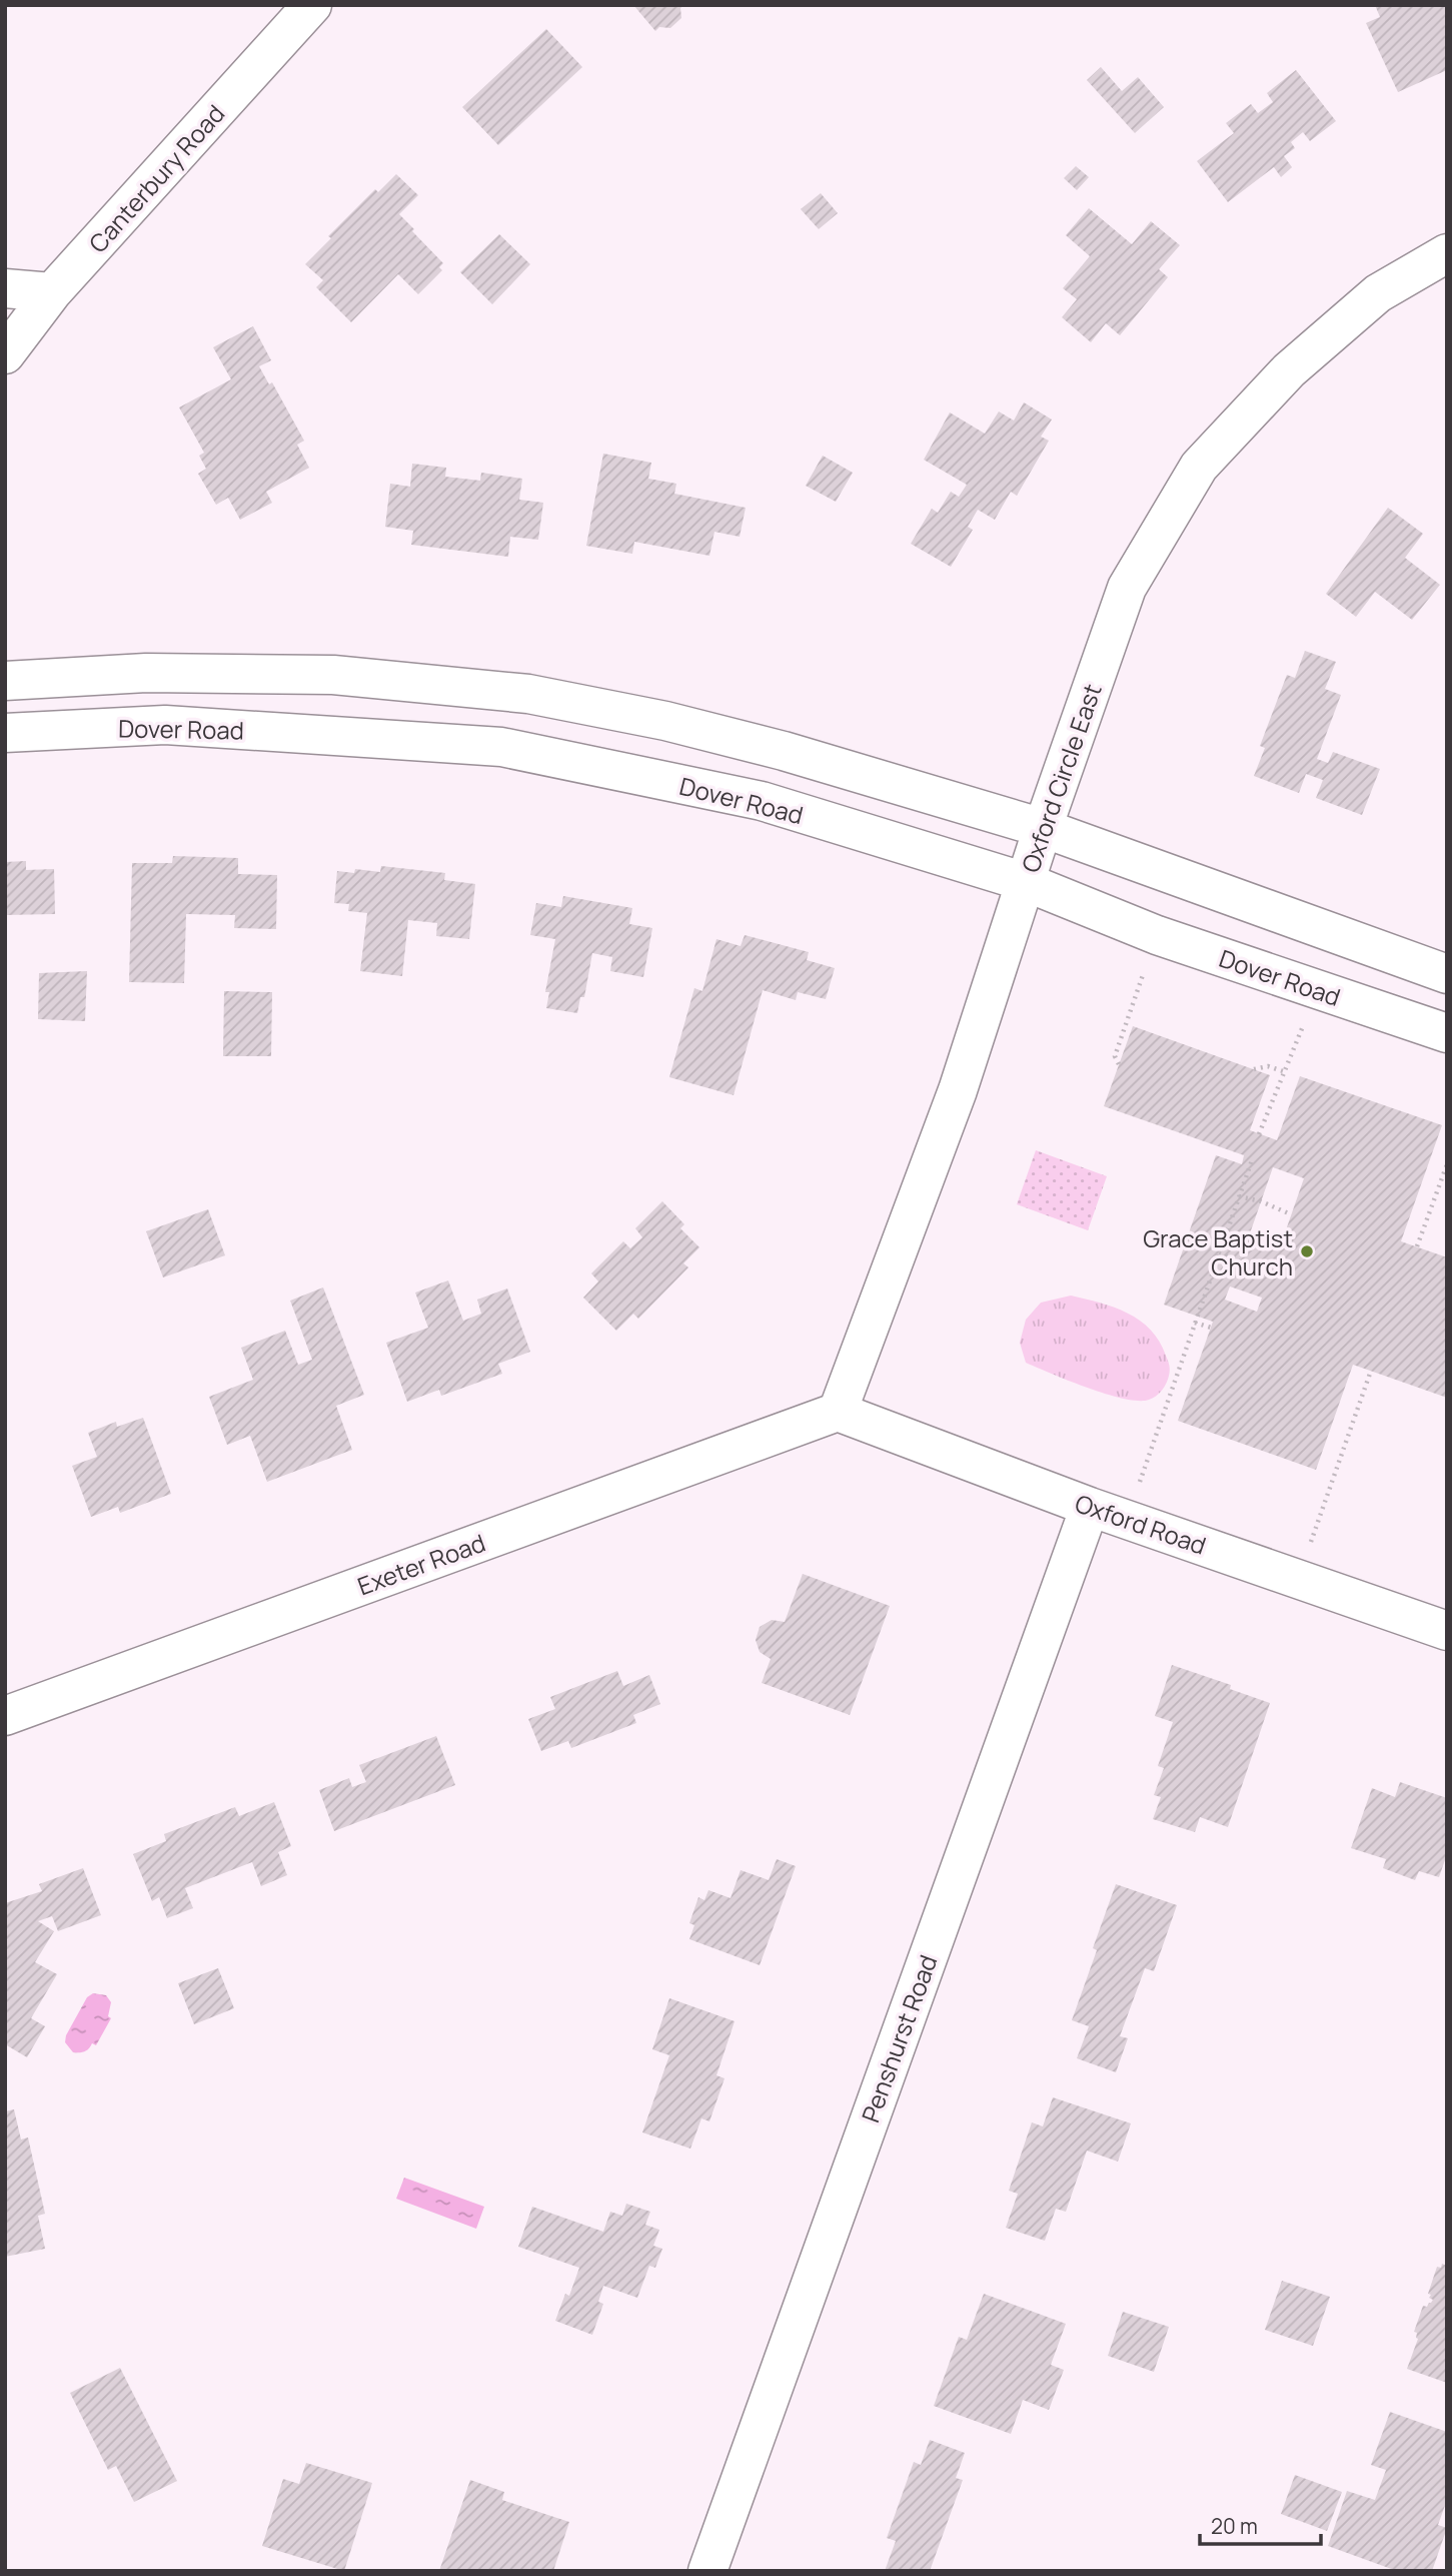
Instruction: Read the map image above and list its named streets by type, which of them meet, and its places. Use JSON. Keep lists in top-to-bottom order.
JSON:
{
  "streets": {
    "street": [
      "Canterbury Road",
      "Dover Road",
      "Oxford Circle East",
      "Oxford Road",
      "Exeter Road",
      "Penshurst Road"
    ]
  },
  "crossings": [
    ["Dover Road", "Oxford Circle East"],
    ["Oxford Circle East", "Oxford Road"],
    ["Oxford Circle East", "Exeter Road"],
    ["Oxford Road", "Exeter Road"],
    ["Oxford Road", "Penshurst Road"]
  ],
  "places": ["Grace Baptist Church"],
  "scale_bar": "20 m"
}
